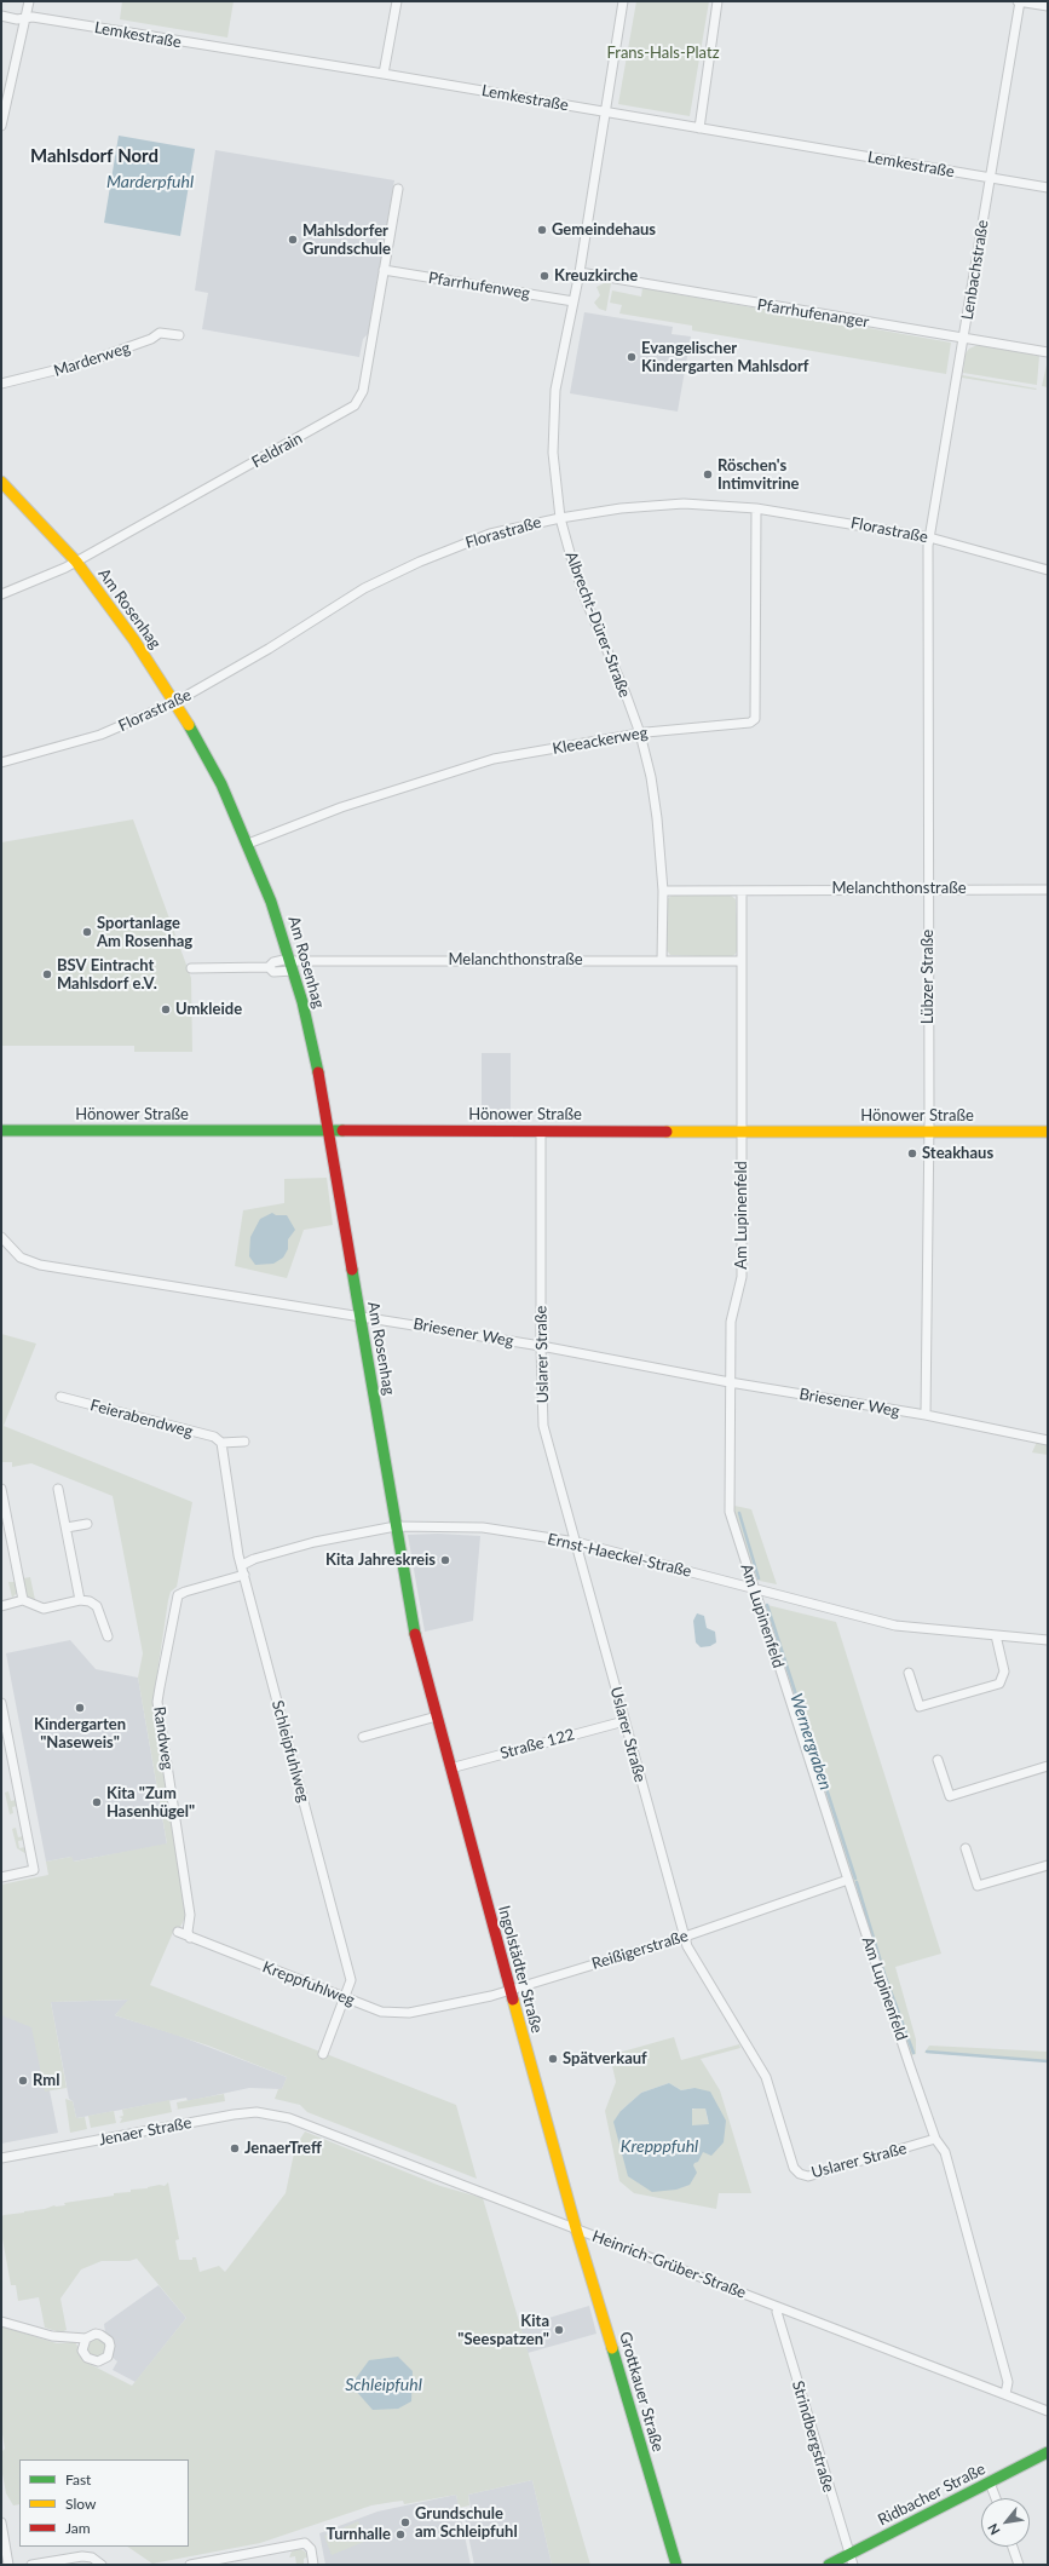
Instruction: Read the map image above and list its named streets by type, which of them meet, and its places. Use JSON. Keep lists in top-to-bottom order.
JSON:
{
  "streets": {
    "street": [
      "Lemkestraße",
      "Lenbachstraße",
      "Pfarrhufenweg",
      "Pfarrhufenanger",
      "Marderweg",
      "Feldrain",
      "Florastraße",
      "Am Rosenhag",
      "Albrecht-Dürer-Straße",
      "Kleeackerweg",
      "Melanchthonstraße",
      "Lübzer Straße",
      "Hönower Straße",
      "Am Lupinenfeld",
      "Briesener Weg",
      "Uslarer Straße",
      "Feierabendweg",
      "Ernst-Haeckel-Straße",
      "Randweg",
      "Straße 122",
      "Schleipfuhlweg",
      "Reißigerstraße",
      "Ingolstädter Straße",
      "Kreppfuhlweg",
      "Jenaer Straße",
      "Heinrich-Grüber-Straße",
      "Grottkauer Straße",
      "Strindbergstraße",
      "Ridbacher Straße"
    ]
  },
  "crossings": [
    ["Lemkestraße", "Lenbachstraße"],
    ["Lemkestraße", "Albrecht-Dürer-Straße"],
    ["Lenbachstraße", "Pfarrhufenanger"],
    ["Lenbachstraße", "Florastraße"],
    ["Lenbachstraße", "Lübzer Straße"],
    ["Pfarrhufenweg", "Feldrain"],
    ["Pfarrhufenweg", "Albrecht-Dürer-Straße"],
    ["Pfarrhufenanger", "Albrecht-Dürer-Straße"],
    ["Feldrain", "Am Rosenhag"],
    ["Florastraße", "Am Rosenhag"],
    ["Florastraße", "Albrecht-Dürer-Straße"],
    ["Florastraße", "Kleeackerweg"],
    ["Florastraße", "Lübzer Straße"],
    ["Am Rosenhag", "Kleeackerweg"],
    ["Am Rosenhag", "Melanchthonstraße"],
    ["Am Rosenhag", "Hönower Straße"],
    ["Am Rosenhag", "Briesener Weg"],
    ["Am Rosenhag", "Ernst-Haeckel-Straße"],
    ["Am Rosenhag", "Ingolstädter Straße"],
    ["Albrecht-Dürer-Straße", "Kleeackerweg"],
    ["Albrecht-Dürer-Straße", "Melanchthonstraße"],
    ["Melanchthonstraße", "Lübzer Straße"],
    ["Melanchthonstraße", "Am Lupinenfeld"],
    ["Lübzer Straße", "Hönower Straße"],
    ["Lübzer Straße", "Briesener Weg"],
    ["Hönower Straße", "Am Lupinenfeld"],
    ["Hönower Straße", "Uslarer Straße"],
    ["Am Lupinenfeld", "Briesener Weg"],
    ["Am Lupinenfeld", "Uslarer Straße"],
    ["Am Lupinenfeld", "Ernst-Haeckel-Straße"],
    ["Am Lupinenfeld", "Reißigerstraße"],
    ["Am Lupinenfeld", "Heinrich-Grüber-Straße"],
    ["Briesener Weg", "Uslarer Straße"],
    ["Uslarer Straße", "Ernst-Haeckel-Straße"],
    ["Uslarer Straße", "Straße 122"],
    ["Uslarer Straße", "Reißigerstraße"],
    ["Feierabendweg", "Schleipfuhlweg"],
    ["Ernst-Haeckel-Straße", "Schleipfuhlweg"],
    ["Ernst-Haeckel-Straße", "Ingolstädter Straße"],
    ["Randweg", "Schleipfuhlweg"],
    ["Randweg", "Kreppfuhlweg"],
    ["Straße 122", "Ingolstädter Straße"],
    ["Schleipfuhlweg", "Kreppfuhlweg"],
    ["Reißigerstraße", "Ingolstädter Straße"],
    ["Reißigerstraße", "Kreppfuhlweg"],
    ["Ingolstädter Straße", "Heinrich-Grüber-Straße"],
    ["Ingolstädter Straße", "Grottkauer Straße"],
    ["Jenaer Straße", "Heinrich-Grüber-Straße"],
    ["Heinrich-Grüber-Straße", "Grottkauer Straße"],
    ["Heinrich-Grüber-Straße", "Strindbergstraße"],
    ["Strindbergstraße", "Ridbacher Straße"]
  ],
  "districts": ["Mahlsdorf Nord"],
  "water": [
    "Marderpfuhl",
    "Wernergraben",
    "Krepppfuhl",
    "Schleipfuhl"
  ],
  "parks": ["Frans-Hals-Platz"],
  "places": [
    "Gemeindehaus",
    "Mahlsdorfer Grundschule",
    "Kreuzkirche",
    "Evangelischer Kindergarten Mahlsdorf",
    "Röschen's Intimvitrine",
    "Sportanlage Am Rosenhag",
    "BSV Eintracht Mahlsdorf e.V.",
    "Umkleide",
    "Steakhaus",
    "Kita Jahreskreis",
    "Kindergarten \"Naseweis\"",
    "Kita \"Zum Hasenhügel\"",
    "Spätverkauf",
    "Rml",
    "JenaerTreff",
    "Kita \"Seespatzen\"",
    "Grundschule am Schleipfuhl",
    "Turnhalle"
  ],
  "legend": ["Fast", "Slow", "Jam"],
  "north": "bottom left"
}
